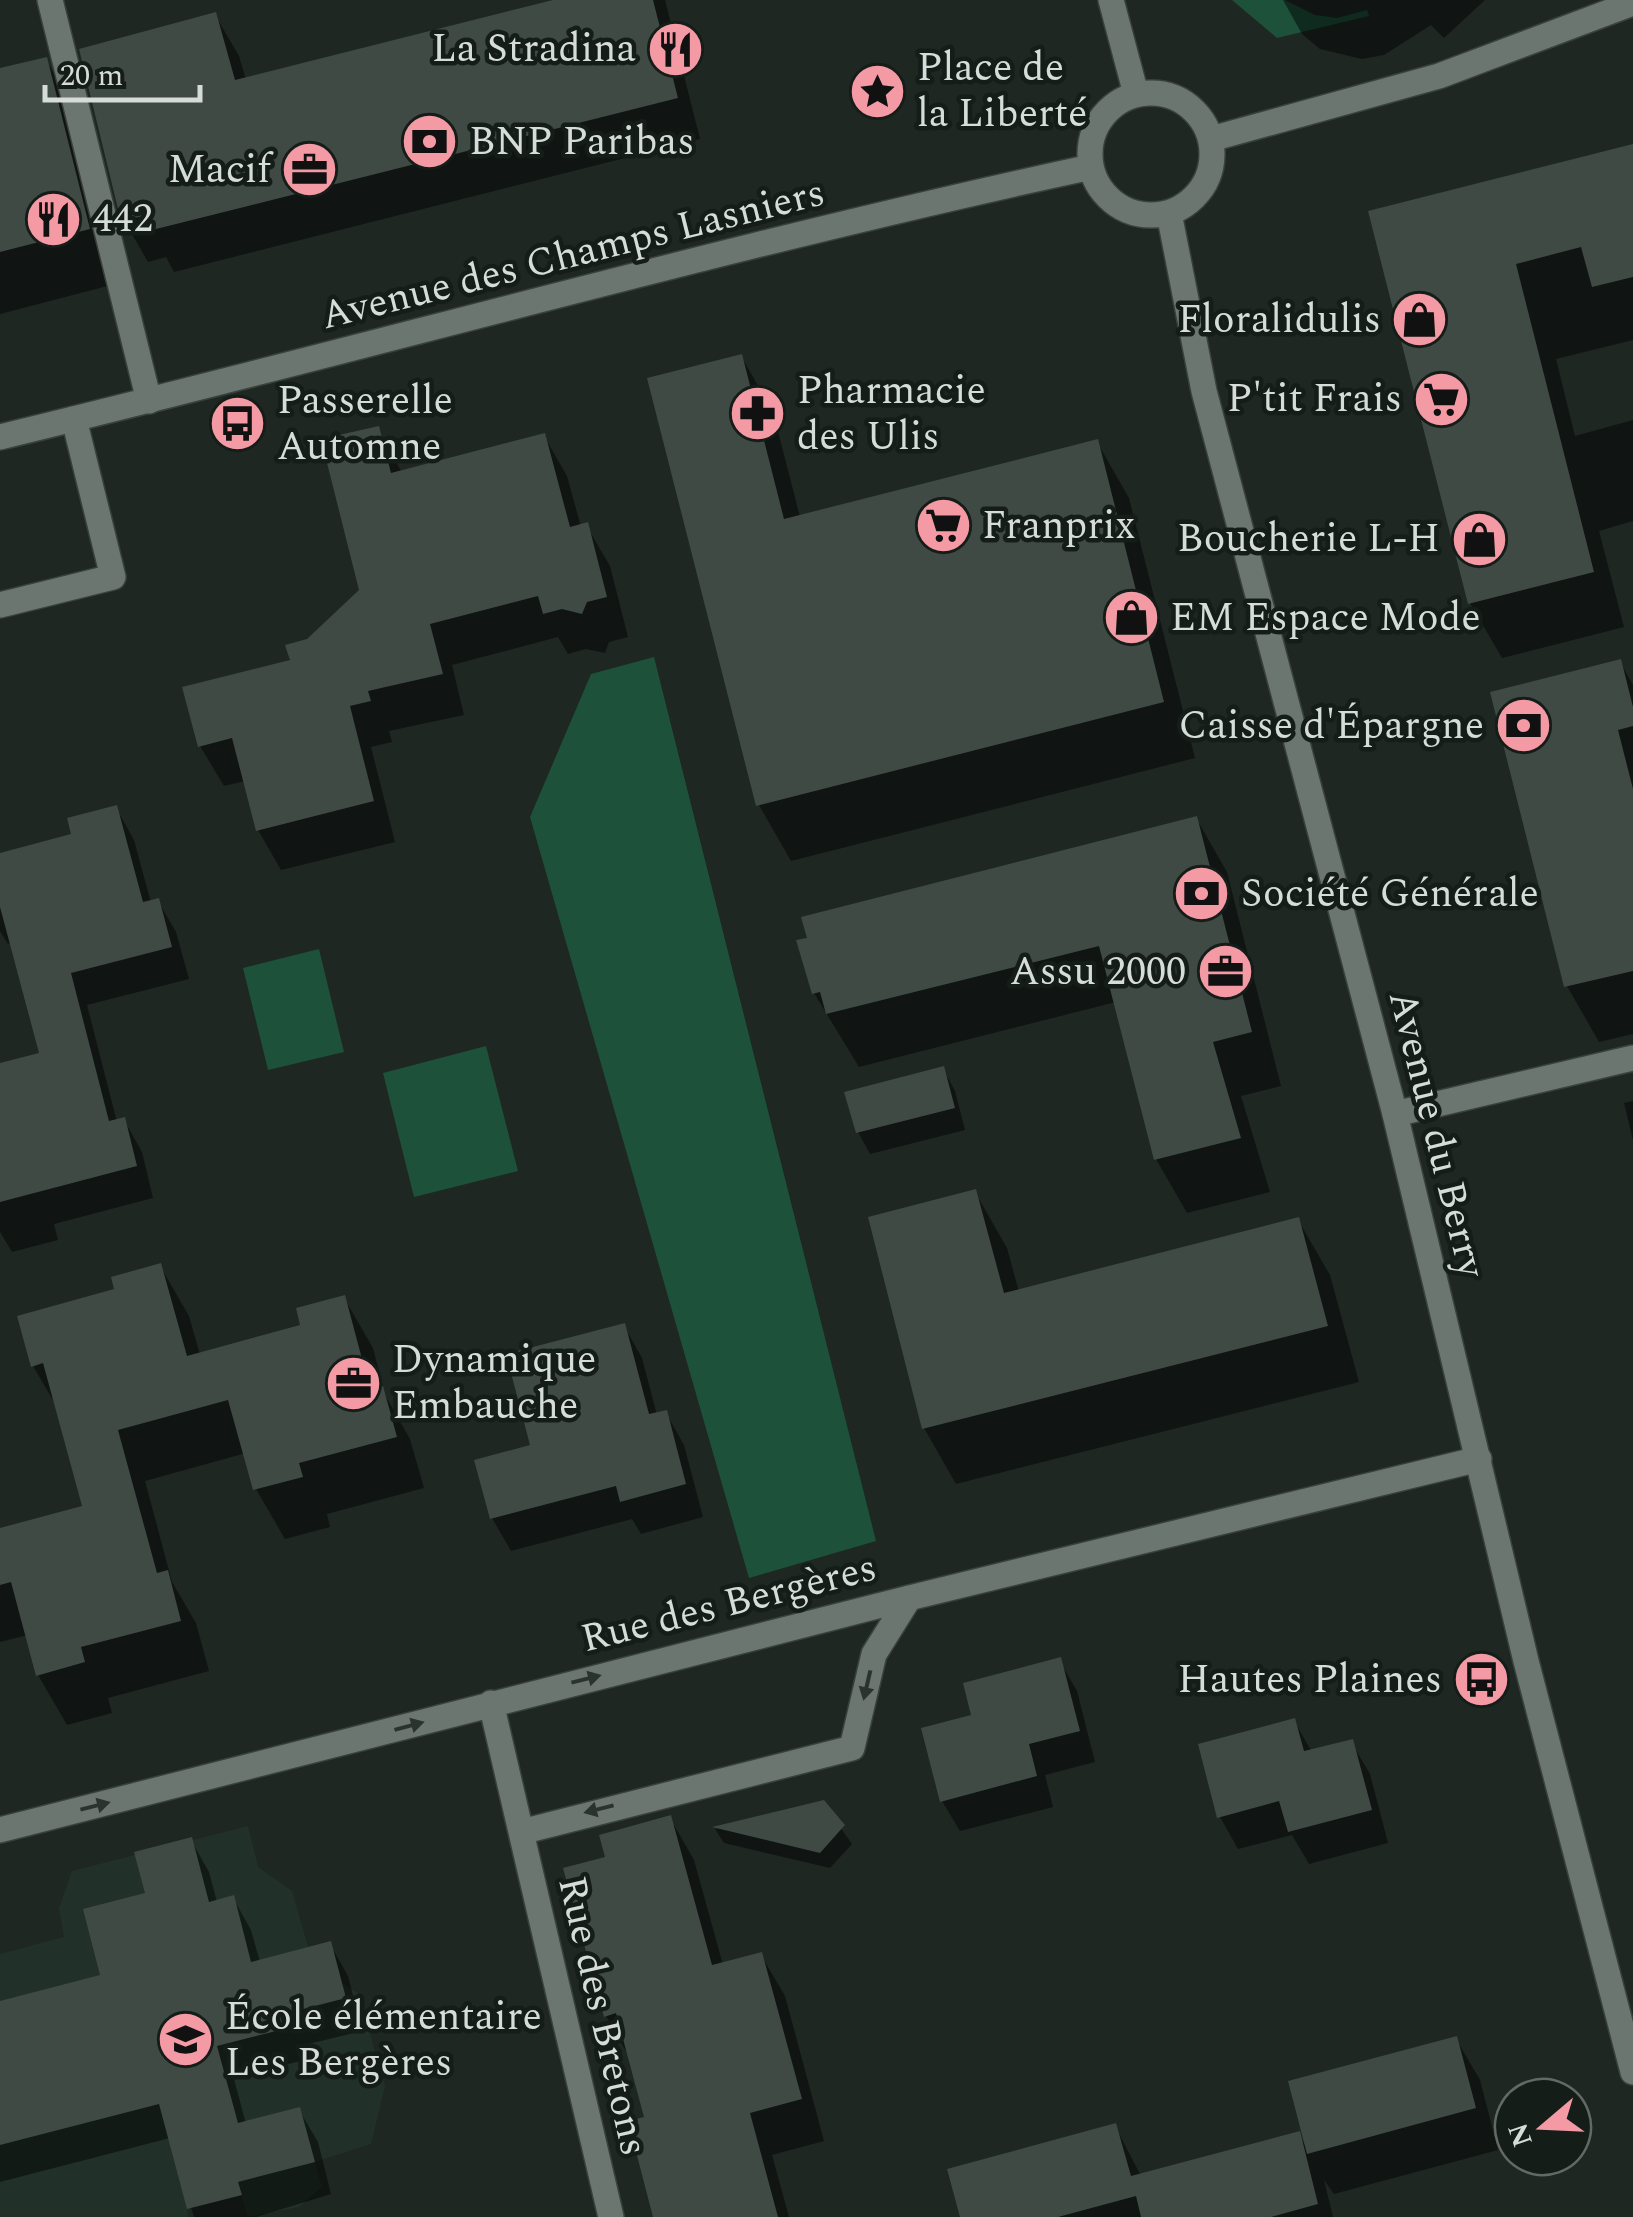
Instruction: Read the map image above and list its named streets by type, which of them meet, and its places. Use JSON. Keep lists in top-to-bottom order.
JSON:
{
  "streets": {
    "street": [
      "Avenue des Champs Lasniers",
      "Avenue du Berry",
      "Rue des Bergères",
      "Rue des Bretons"
    ]
  },
  "crossings": [
    ["Avenue des Champs Lasniers", "Avenue du Berry"],
    ["Avenue du Berry", "Rue des Bergères"],
    ["Rue des Bergères", "Rue des Bretons"]
  ],
  "one_way": ["Rue des Bergères"],
  "places": {
    "restaurant": ["La Stradina", "442"],
    "place": ["Place de la Liberté"],
    "bank": ["BNP Paribas", "Caisse d'Épargne", "Société Générale"],
    "office": ["Macif", "Assu 2000", "Dynamique Embauche"],
    "shop": ["Floralidulis", "Boucherie L-H", "EM Espace Mode"],
    "supermarket": ["P'tit Frais", "Franprix"],
    "pharmacy": ["Pharmacie des Ulis"],
    "bus stop": ["Passerelle Automne", "Hautes Plaines"],
    "school or university": ["École élémentaire Les Bergères"]
  },
  "scale_bar": "20 m",
  "north": "left"
}
